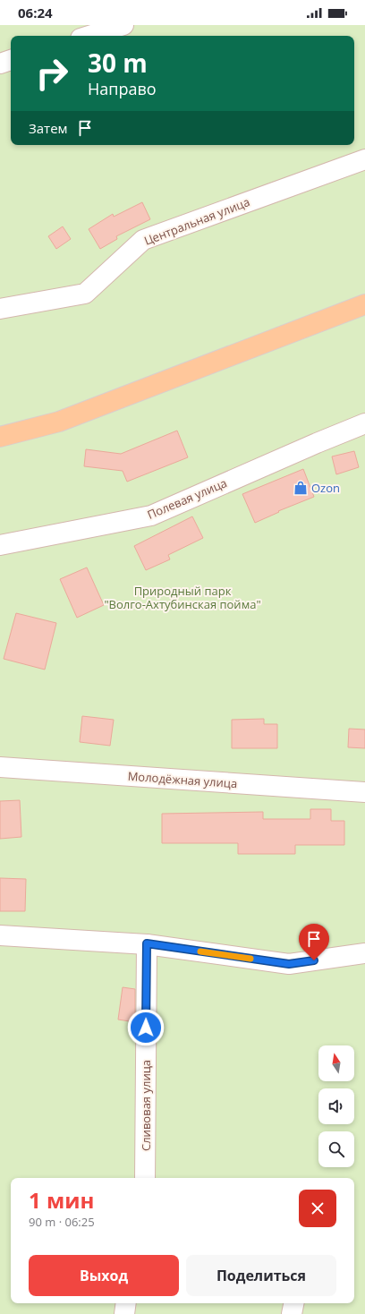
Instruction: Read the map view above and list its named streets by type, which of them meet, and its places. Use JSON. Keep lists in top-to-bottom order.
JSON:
{
  "streets": {
    "street": [
      "Центральная улица",
      "Полевая улица",
      "Молодёжная улица",
      "Сливовая улица"
    ]
  },
  "parks": ["Природный парк \"Волго-Ахтубинская пойма\""],
  "places": {
    "shop": ["Ozon"]
  },
  "north": "top",
  "page": {
    "status": "06:24",
    "turn": ["30 m", "Направо"],
    "then": "Затем",
    "heading": ["1 мин", "90 m · 06:25"],
    "buttons": ["Выход", "Поделиться"]
  }
}
